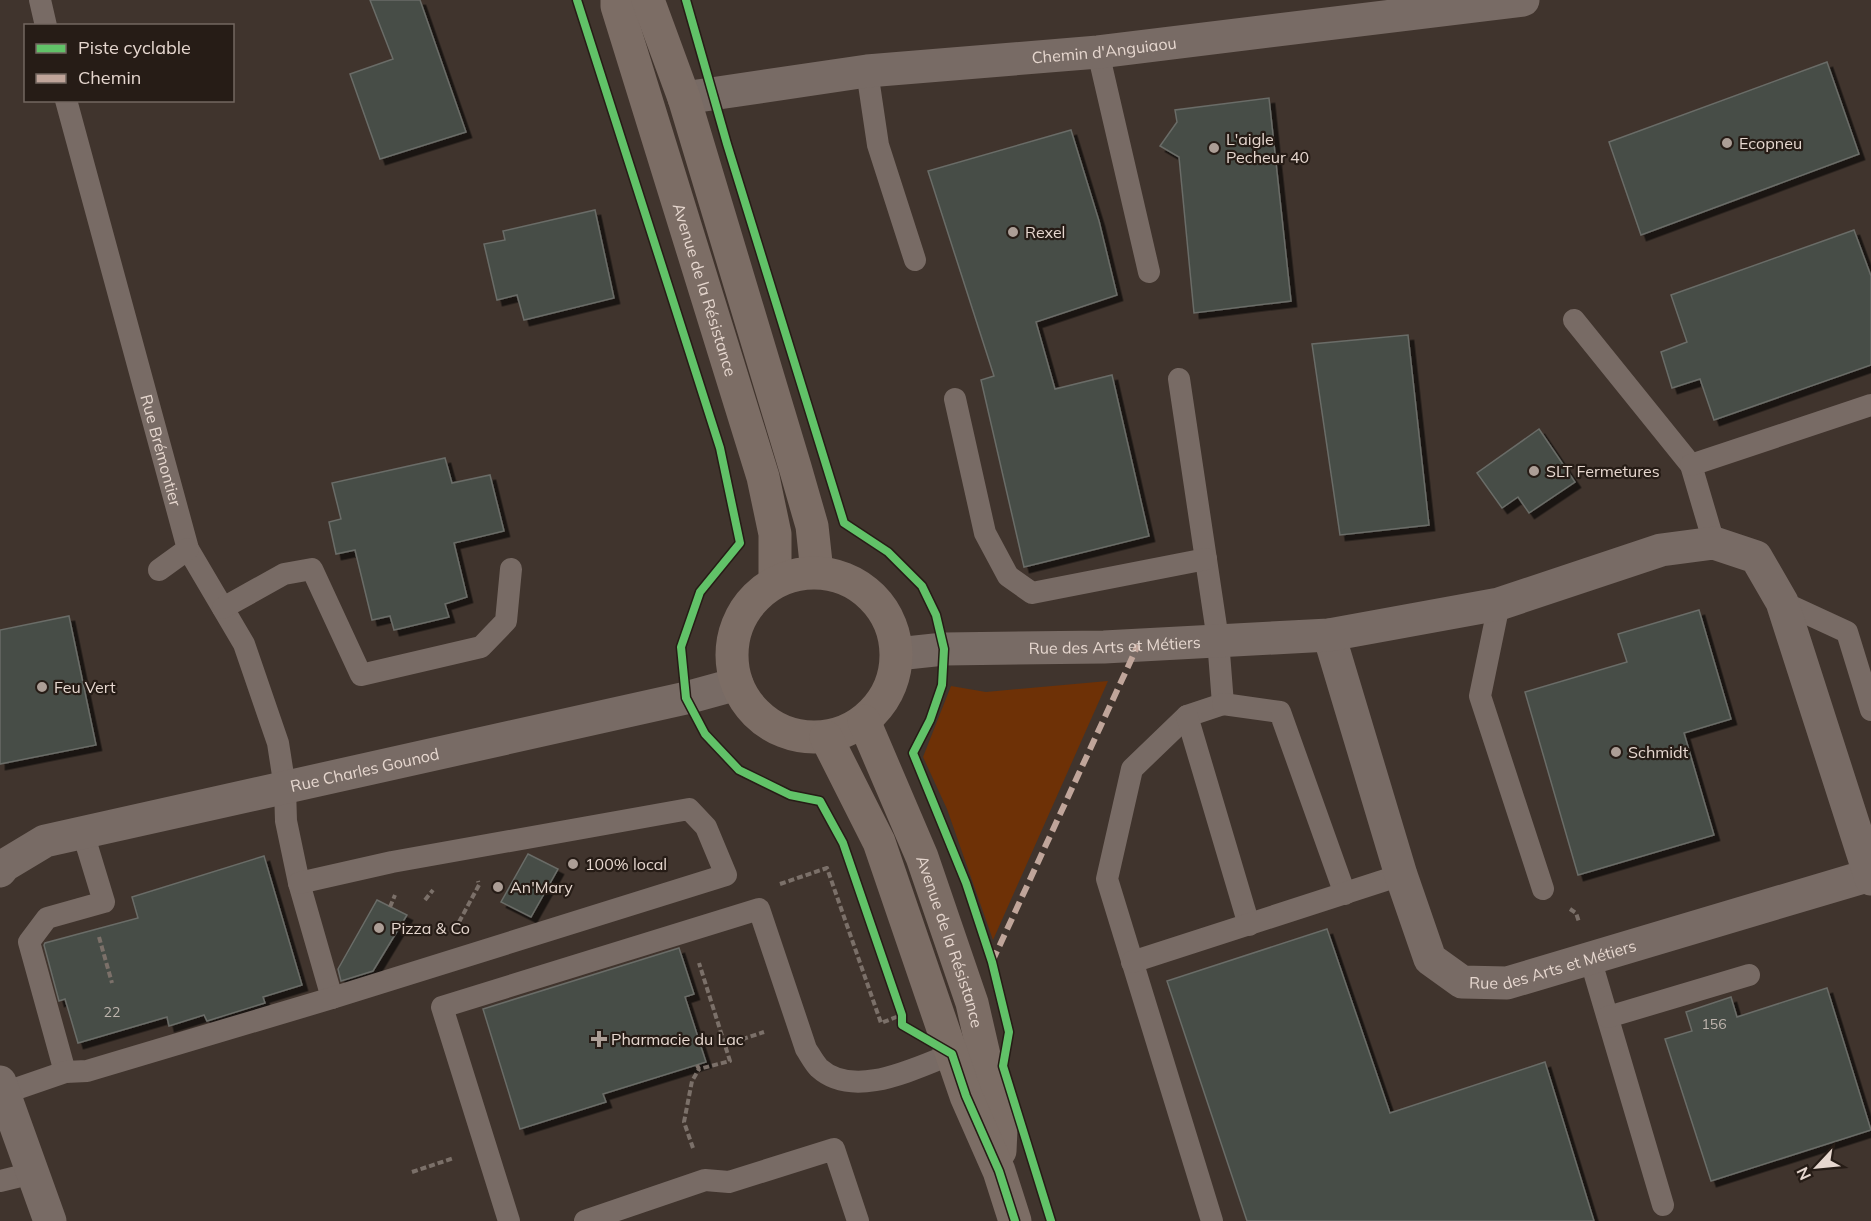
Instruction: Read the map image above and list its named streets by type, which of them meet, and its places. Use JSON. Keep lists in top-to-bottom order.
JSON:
{
  "streets": {
    "main road": ["Avenue de la Résistance"],
    "street": ["Chemin d'Anguiaou", "Rue des Arts et Métiers", "Rue Charles Gounod"],
    "lane": ["Rue Brémontier"]
  },
  "crossings": [
    ["Avenue de la Résistance", "Rue des Arts et Métiers"],
    ["Avenue de la Résistance", "Rue Charles Gounod"],
    ["Rue Brémontier", "Rue Charles Gounod"],
    ["Rue des Arts et Métiers", "Rue Charles Gounod"]
  ],
  "places": {
    "other": [
      "Ecopneu",
      "L'aigle Pecheur 40",
      "Rexel",
      "SLT Fermetures",
      "Feu Vert",
      "Schmidt",
      "100% local",
      "An'Mary",
      "Pizza & Co"
    ],
    "health": ["Pharmacie du Lac"]
  },
  "house_numbers": ["22", "156"],
  "legend": ["Piste cyclable", "Chemin"],
  "north": "bottom left"
}
